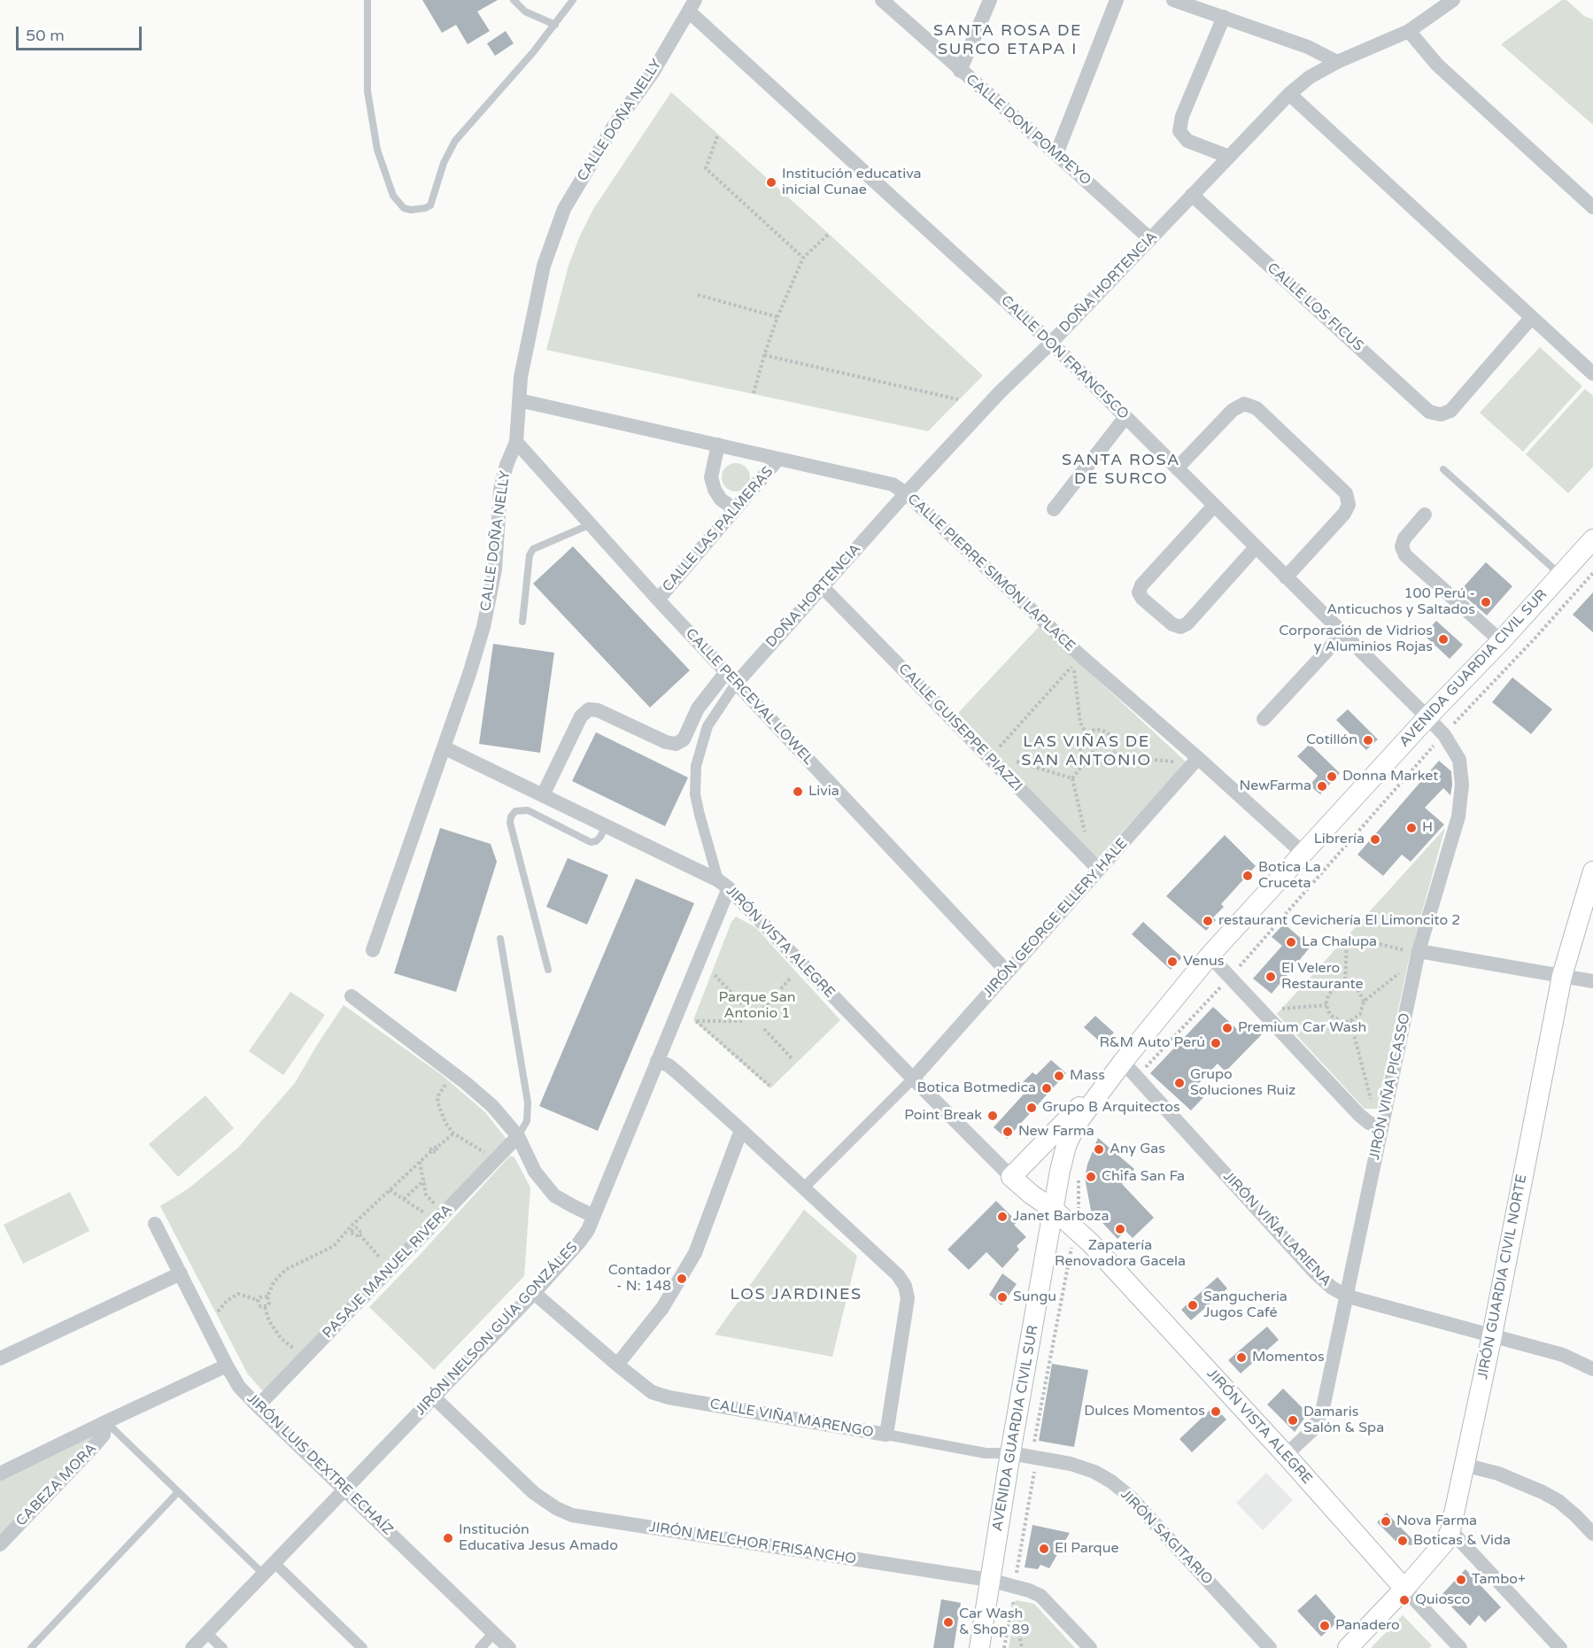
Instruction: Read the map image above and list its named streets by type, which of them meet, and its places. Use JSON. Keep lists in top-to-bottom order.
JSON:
{
  "streets": {
    "main road": ["AVENIDA GUARDIA CIVIL SUR", "JIRÓN VISTA ALEGRE", "JIRÓN GUARDIA CIVIL NORTE"],
    "street": [
      "CALLE DOÑA NELLY",
      "CALLE DON POMPEYO",
      "DOÑA HORTENCIA",
      "CALLE LOS FICUS",
      "CALLE DON FRANCISCO",
      "CALLE LAS PALMERAS",
      "CALLE PIERRE SIMÓN LAPLACE",
      "CALLE PERCEVAL LOWEL",
      "CALLE GUISEPPE PIAZZI",
      "JIRÓN GEORGE ELLERY HALE",
      "JIRÓN VIÑA PICASSO",
      "JIRÓN VIÑA LARIENA",
      "PASAJE MANUEL RIVERA",
      "JIRÓN NELSON GUÍA GONZÁLES",
      "CALLE VIÑA MARENGO",
      "JIRÓN LUIS DEXTRE ECHAÍZ",
      "CABEZA MORA",
      "JIRÓN SAGITARIO",
      "JIRÓN MELCHOR FRISANCHO"
    ]
  },
  "crossings": [
    ["CALLE DOÑA NELLY", "CALLE DON FRANCISCO"],
    ["CALLE DOÑA NELLY", "CALLE PIERRE SIMÓN LAPLACE"],
    ["CALLE DOÑA NELLY", "CALLE PERCEVAL LOWEL"],
    ["CALLE DOÑA NELLY", "JIRÓN VISTA ALEGRE"],
    ["CALLE DON POMPEYO", "DOÑA HORTENCIA"],
    ["DOÑA HORTENCIA", "CALLE LOS FICUS"],
    ["DOÑA HORTENCIA", "CALLE DON FRANCISCO"],
    ["DOÑA HORTENCIA", "CALLE PIERRE SIMÓN LAPLACE"],
    ["DOÑA HORTENCIA", "CALLE PERCEVAL LOWEL"],
    ["DOÑA HORTENCIA", "CALLE GUISEPPE PIAZZI"],
    ["CALLE DON FRANCISCO", "AVENIDA GUARDIA CIVIL SUR"],
    ["CALLE DON FRANCISCO", "JIRÓN VIÑA PICASSO"],
    ["CALLE LAS PALMERAS", "CALLE PIERRE SIMÓN LAPLACE"],
    ["CALLE LAS PALMERAS", "CALLE PERCEVAL LOWEL"],
    ["CALLE PIERRE SIMÓN LAPLACE", "AVENIDA GUARDIA CIVIL SUR"],
    ["CALLE PIERRE SIMÓN LAPLACE", "JIRÓN GEORGE ELLERY HALE"],
    ["AVENIDA GUARDIA CIVIL SUR", "JIRÓN VISTA ALEGRE"],
    ["AVENIDA GUARDIA CIVIL SUR", "JIRÓN VIÑA PICASSO"],
    ["AVENIDA GUARDIA CIVIL SUR", "JIRÓN VIÑA LARIENA"],
    ["AVENIDA GUARDIA CIVIL SUR", "JIRÓN SAGITARIO"],
    ["AVENIDA GUARDIA CIVIL SUR", "JIRÓN MELCHOR FRISANCHO"],
    ["CALLE PERCEVAL LOWEL", "JIRÓN GEORGE ELLERY HALE"],
    ["CALLE GUISEPPE PIAZZI", "JIRÓN GEORGE ELLERY HALE"],
    ["JIRÓN GEORGE ELLERY HALE", "JIRÓN VISTA ALEGRE"],
    ["JIRÓN VISTA ALEGRE", "JIRÓN VIÑA PICASSO"],
    ["JIRÓN VISTA ALEGRE", "JIRÓN GUARDIA CIVIL NORTE"],
    ["JIRÓN VISTA ALEGRE", "JIRÓN NELSON GUÍA GONZÁLES"],
    ["JIRÓN VIÑA PICASSO", "JIRÓN VIÑA LARIENA"],
    ["JIRÓN VIÑA LARIENA", "JIRÓN GUARDIA CIVIL NORTE"],
    ["PASAJE MANUEL RIVERA", "JIRÓN LUIS DEXTRE ECHAÍZ"],
    ["JIRÓN NELSON GUÍA GONZÁLES", "CALLE VIÑA MARENGO"],
    ["JIRÓN NELSON GUÍA GONZÁLES", "JIRÓN LUIS DEXTRE ECHAÍZ"],
    ["JIRÓN NELSON GUÍA GONZÁLES", "JIRÓN MELCHOR FRISANCHO"]
  ],
  "districts": [
    "SANTA ROSA DE SURCO ETAPA I",
    "SANTA ROSA DE SURCO",
    "LAS VIÑAS DE SAN ANTONIO",
    "LOS JARDINES"
  ],
  "parks": ["Parque San Antonio 1"],
  "places": [
    "Institución educativa inicial Cunae",
    "100 Perú - Anticuchos y Saltados",
    "Corporación de Vidrios y Aluminios Rojas",
    "Cotillón",
    "Donna Market",
    "NewFarma",
    "Livia",
    "H",
    "Librería",
    "Botica La Cruceta",
    "restaurant Cevichería El Limoncito 2",
    "La Chalupa",
    "Venus",
    "El Velero Restaurante",
    "Premium Car Wash",
    "R&M Auto Perú",
    "Mass",
    "Grupo Soluciones Ruiz",
    "Botica Botmedica",
    "Grupo B Arquitectos",
    "Point Break",
    "New Farma",
    "Any Gas",
    "Chifa San Fa",
    "Janet Barboza",
    "Zapatería Renovadora Gacela",
    "Contador - N: 148",
    "Sungu",
    "Sangucheria Jugos Café",
    "Momentos",
    "Dulces Momentos",
    "Damaris Salón & Spa",
    "Nova Farma",
    "Institución Educativa Jesus Amado",
    "Boticas & Vida",
    "El Parque",
    "Tambo+",
    "Quiosco",
    "Car Wash & Shop 89",
    "Panadero"
  ],
  "scale_bar": "50 m"
}
